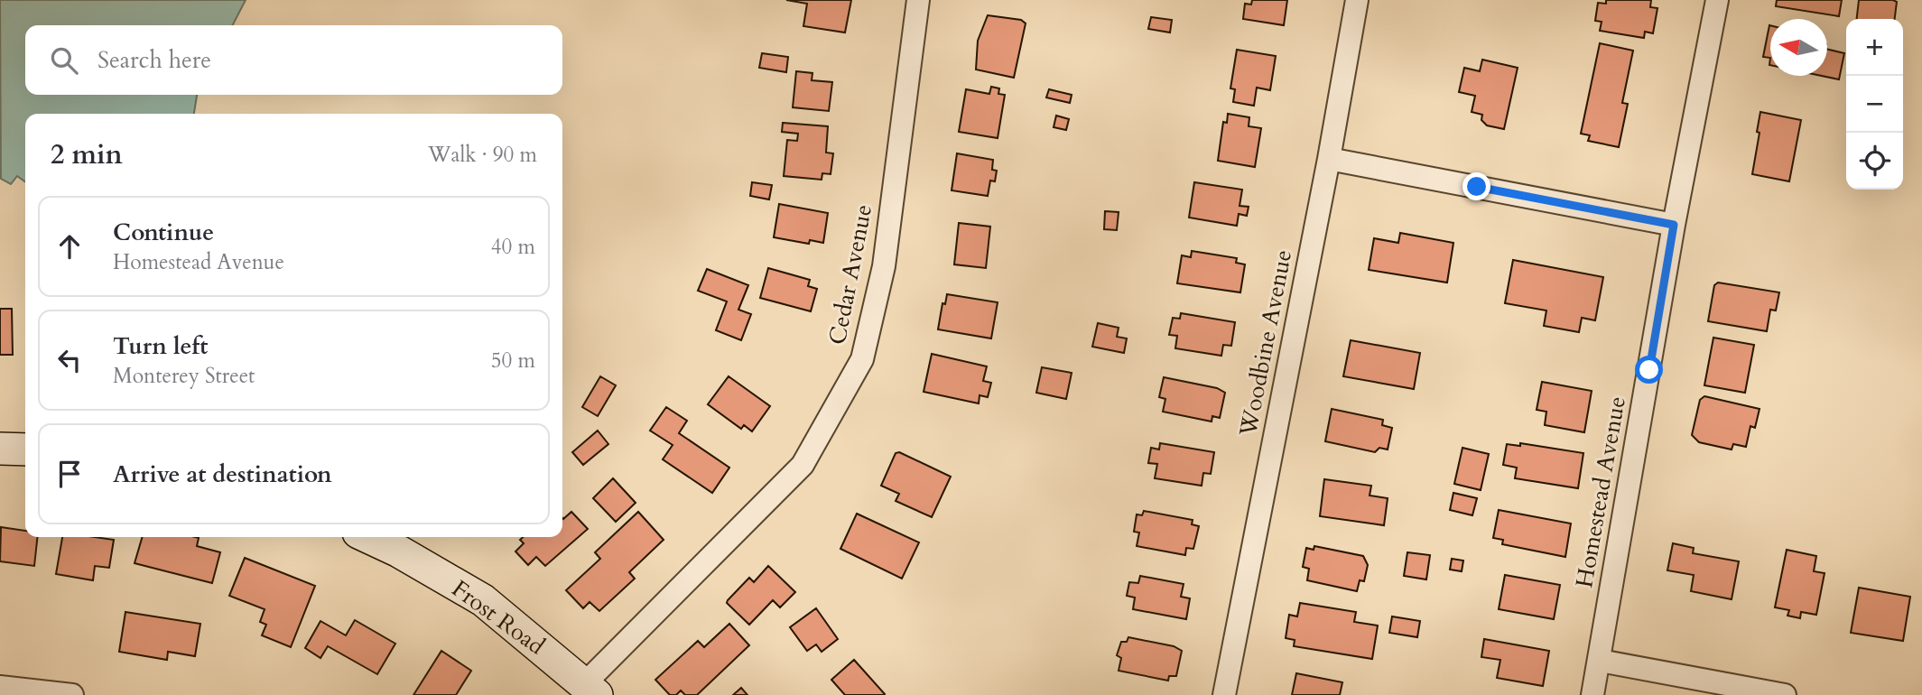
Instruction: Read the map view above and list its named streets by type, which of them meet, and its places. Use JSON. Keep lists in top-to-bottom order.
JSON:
{
  "streets": {
    "main road": ["Frost Road"],
    "street": ["Cedar Avenue", "Woodbine Avenue", "Homestead Avenue"]
  },
  "crossings": [
    ["Cedar Avenue", "Frost Road"]
  ],
  "north": "left",
  "page": {
    "map_buttons": ["+", "−"],
    "search": "Search here",
    "heading": ["2 min", "Walk · 90 m"],
    "list": [
      ["Continue", "Homestead Avenue", "40 m"],
      ["Turn left", "Monterey Street", "50 m"],
      "Arrive at destination"
    ]
  }
}
